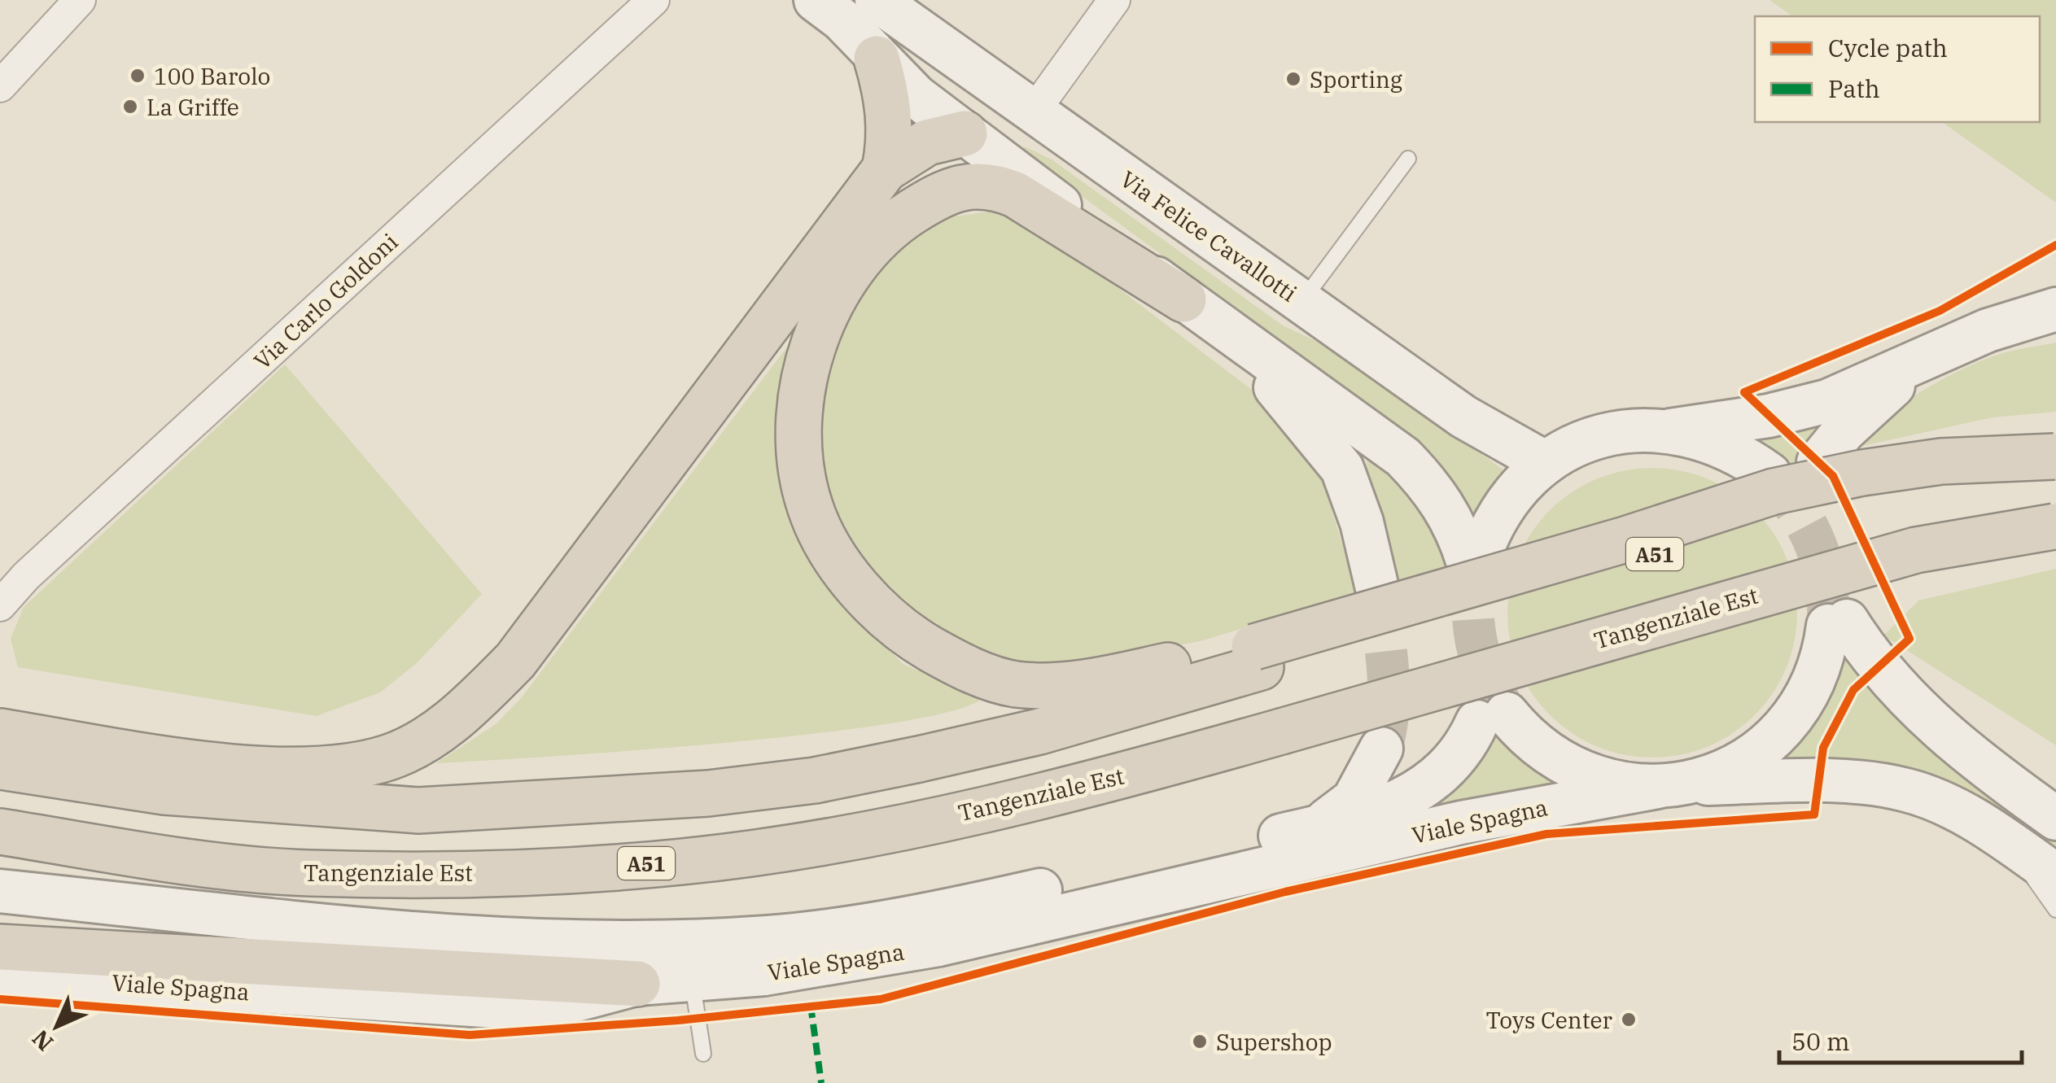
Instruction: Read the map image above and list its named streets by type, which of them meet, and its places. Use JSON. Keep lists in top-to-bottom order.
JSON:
{
  "streets": {
    "highway": ["A51", "Tangenziale Est"],
    "street": ["Via Felice Cavallotti", "Via Carlo Goldoni", "Viale Spagna"]
  },
  "places": [
    "100 Barolo",
    "Sporting",
    "La Griffe",
    "Toys Center",
    "Supershop"
  ],
  "legend": ["Cycle path", "Path"],
  "scale_bar": "50 m",
  "north": "bottom left"
}
